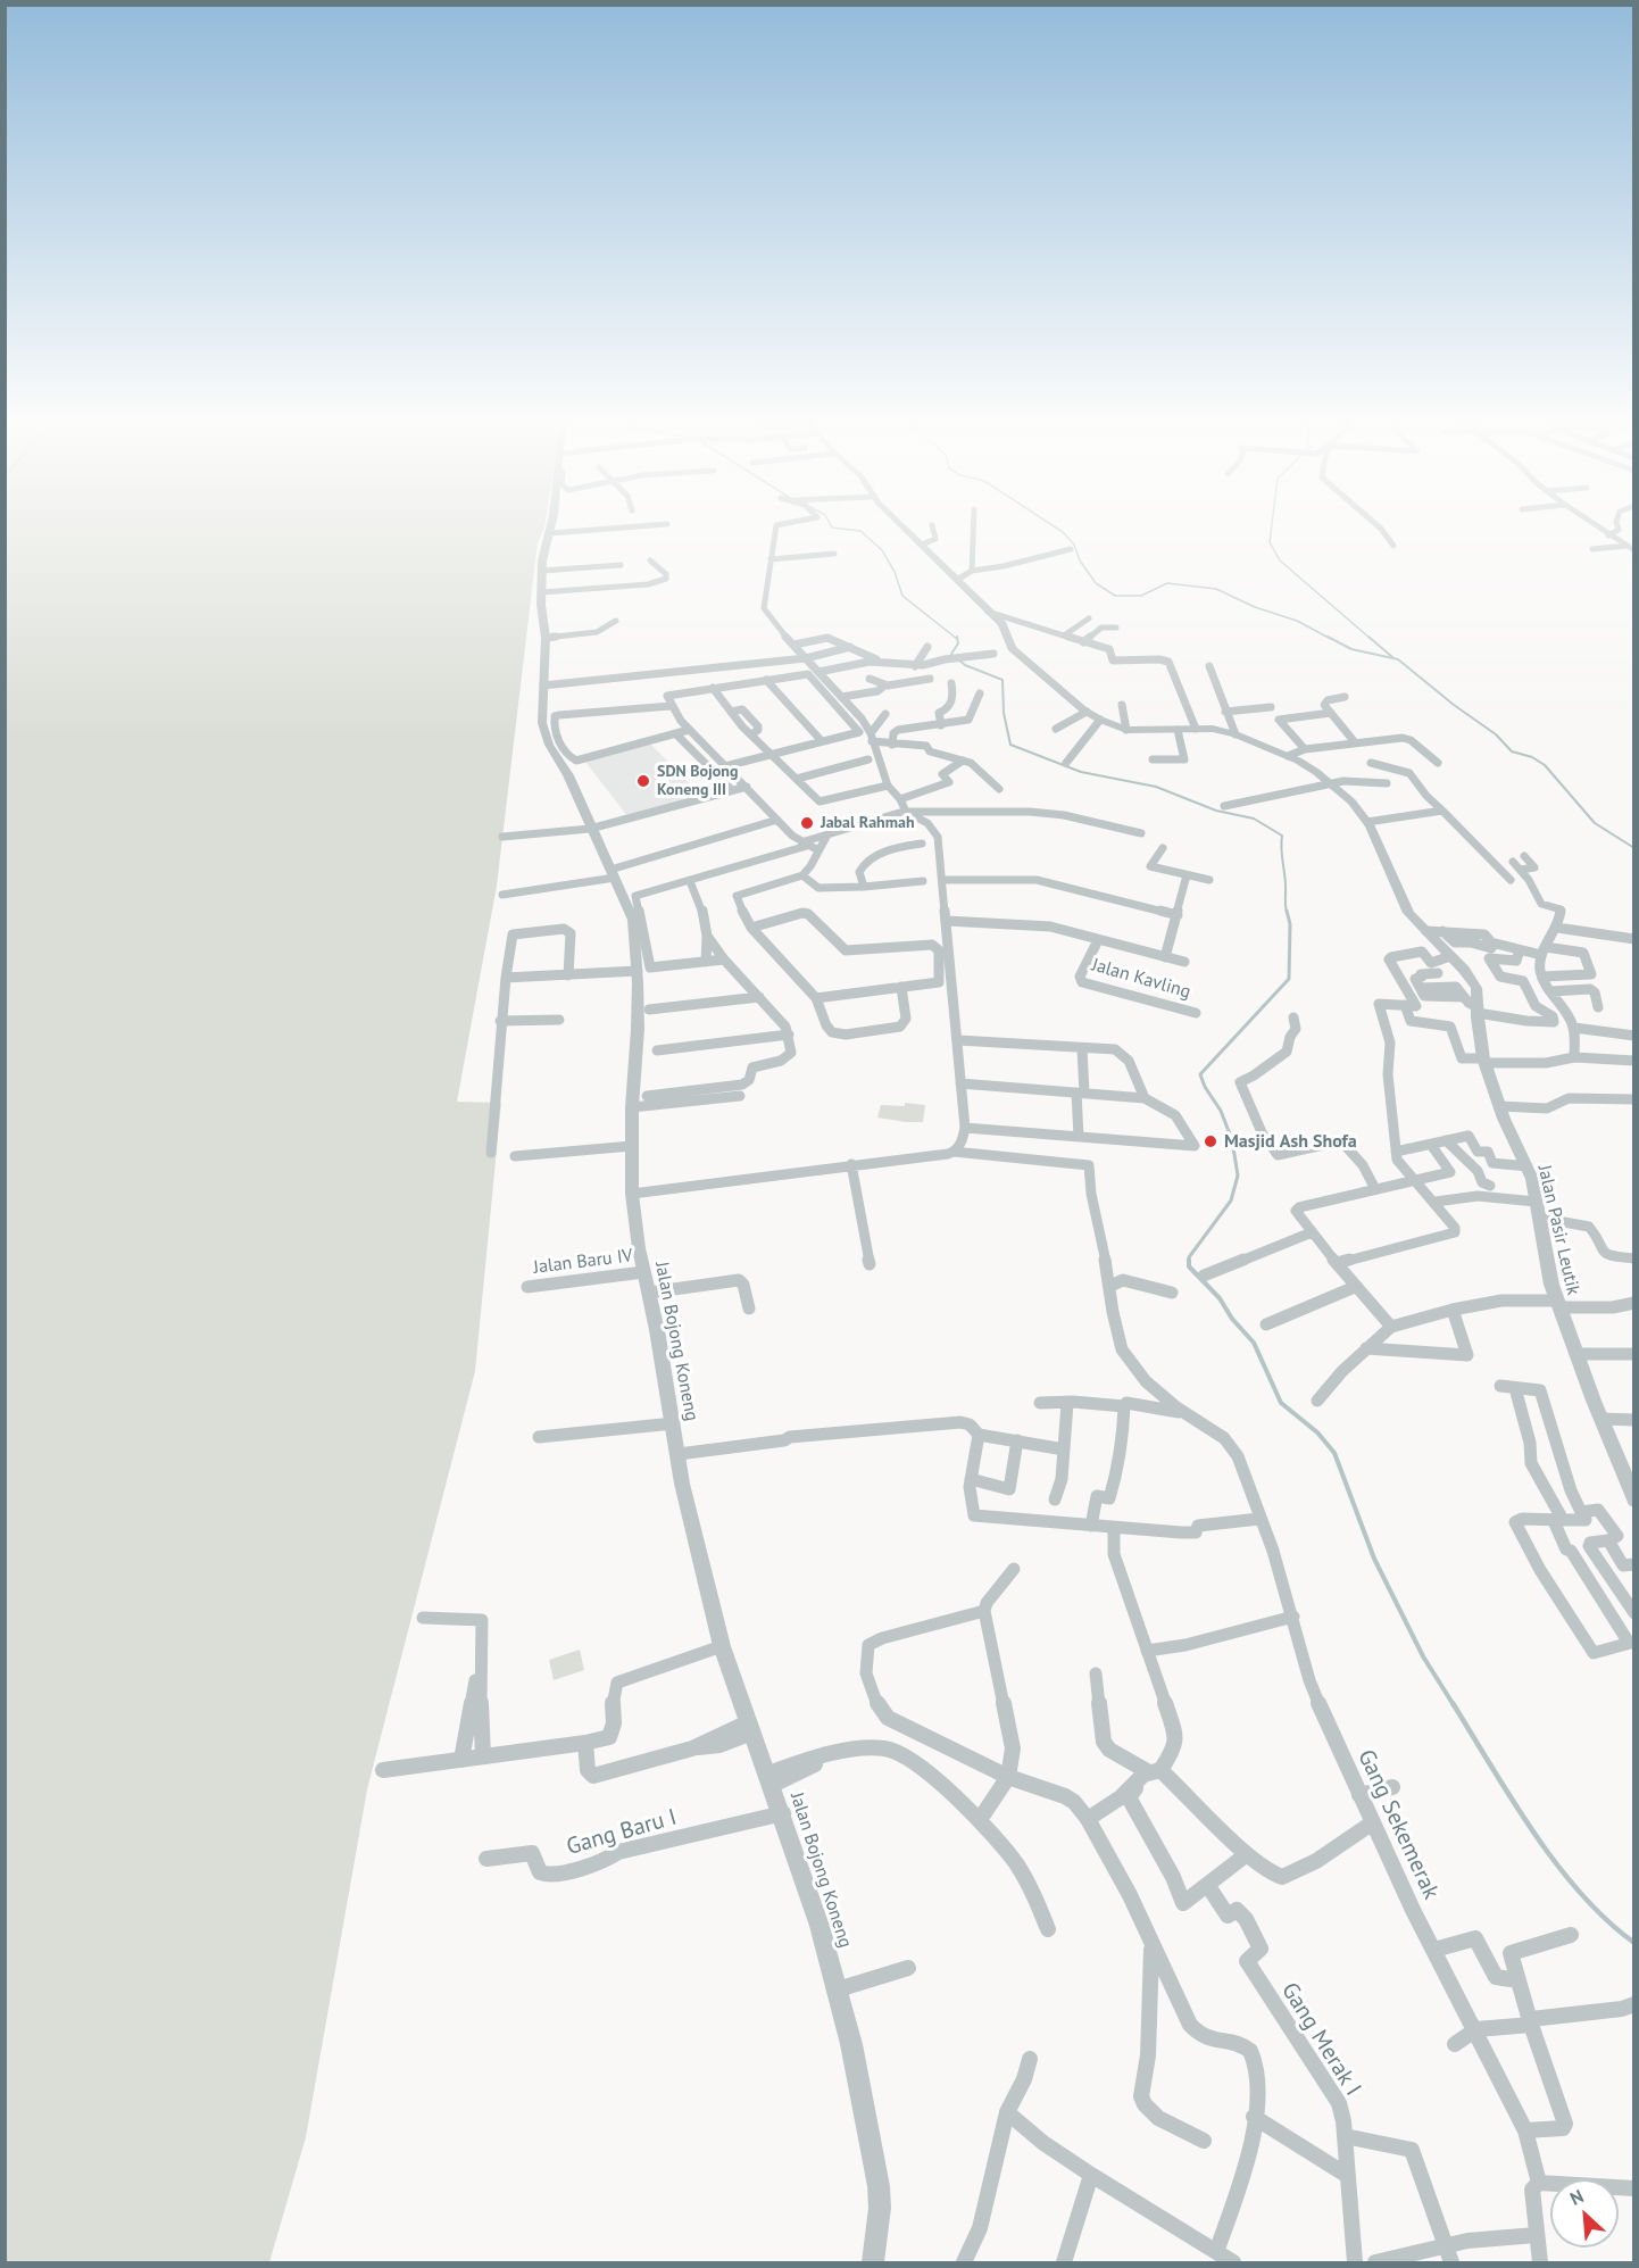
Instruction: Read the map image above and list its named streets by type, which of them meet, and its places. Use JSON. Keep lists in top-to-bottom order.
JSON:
{
  "streets": {
    "street": [
      "Jalan Kavling",
      "Jalan Pasir Leutik",
      "Jalan Baru IV",
      "Jalan Bojong Koneng",
      "Gang Sekemerak",
      "Gang Baru I",
      "Gang Merak I"
    ]
  },
  "crossings": [
    ["Jalan Baru IV", "Jalan Bojong Koneng"],
    ["Jalan Bojong Koneng", "Gang Baru I"]
  ],
  "places": ["SDN Bojong Koneng III", "Jabal Rahmah", "Masjid Ash Shofa"],
  "north": "top left"
}
